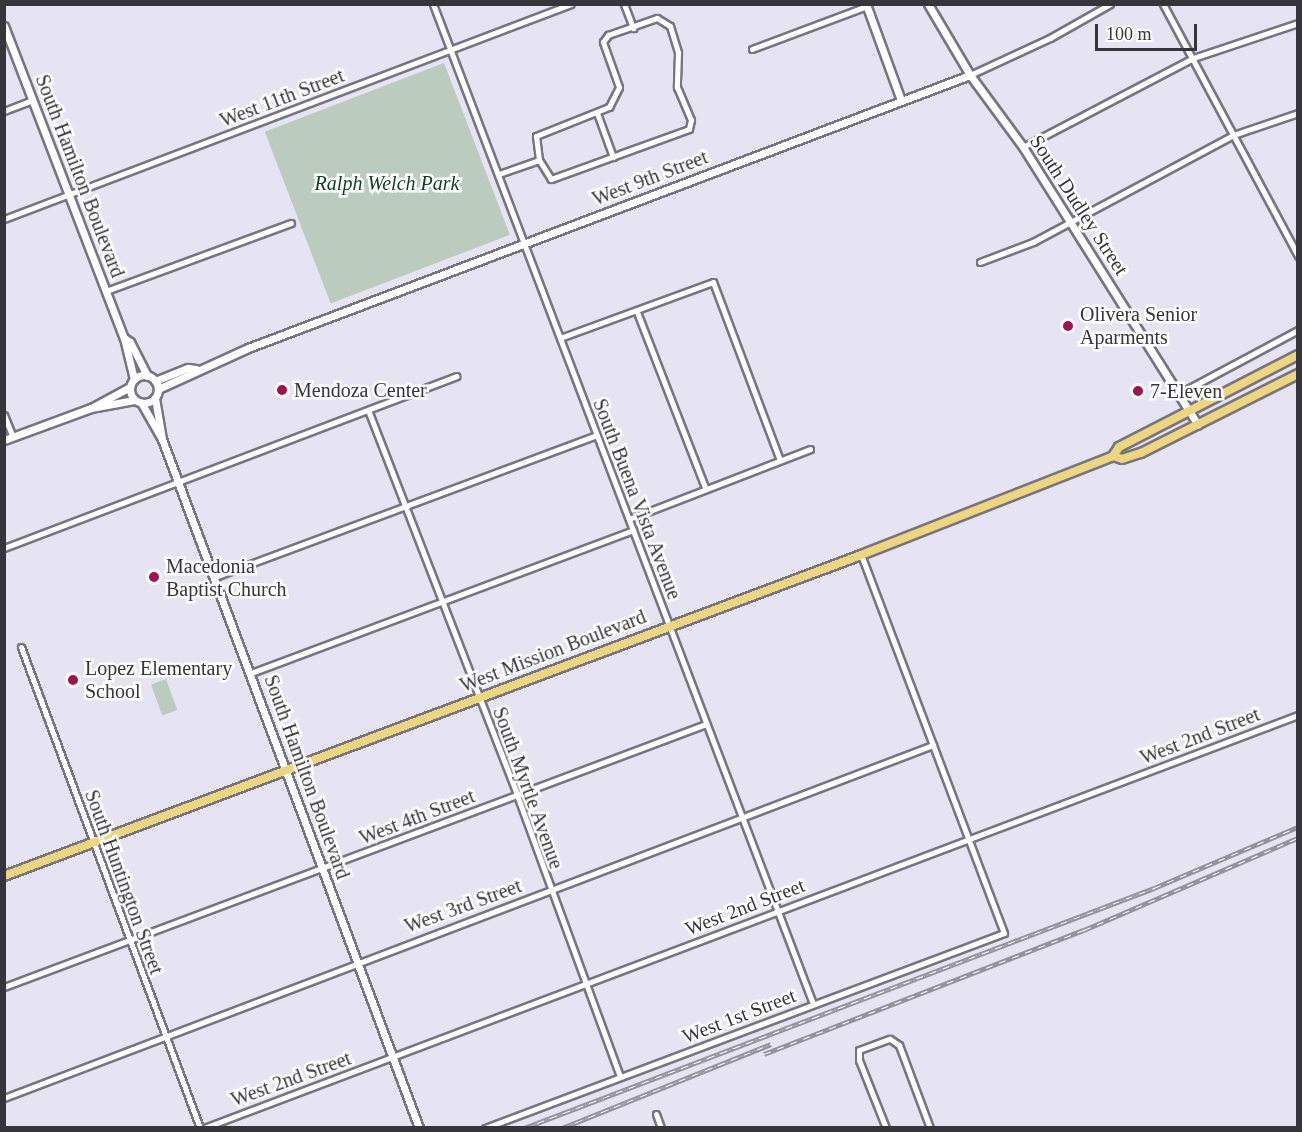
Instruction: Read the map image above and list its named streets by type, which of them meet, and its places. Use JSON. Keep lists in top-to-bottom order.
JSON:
{
  "streets": {
    "main road": ["West Mission Boulevard"],
    "street": [
      "West 11th Street",
      "South Hamilton Boulevard",
      "West 9th Street",
      "South Dudley Street",
      "South Buena Vista Avenue",
      "West 2nd Street",
      "South Myrtle Avenue",
      "West 4th Street",
      "South Huntington Street",
      "West 3rd Street",
      "West 1st Street"
    ]
  },
  "crossings": [
    ["West 11th Street", "South Hamilton Boulevard"],
    ["West 11th Street", "South Buena Vista Avenue"],
    ["South Hamilton Boulevard", "West 9th Street"],
    ["South Hamilton Boulevard", "West Mission Boulevard"],
    ["South Hamilton Boulevard", "West 2nd Street"],
    ["South Hamilton Boulevard", "West 4th Street"],
    ["South Hamilton Boulevard", "West 3rd Street"],
    ["West 9th Street", "South Dudley Street"],
    ["West 9th Street", "South Buena Vista Avenue"],
    ["South Dudley Street", "West Mission Boulevard"],
    ["South Buena Vista Avenue", "West Mission Boulevard"],
    ["South Buena Vista Avenue", "West 2nd Street"],
    ["South Buena Vista Avenue", "West 4th Street"],
    ["South Buena Vista Avenue", "West 3rd Street"],
    ["South Buena Vista Avenue", "West 1st Street"],
    ["West Mission Boulevard", "South Myrtle Avenue"],
    ["West Mission Boulevard", "South Huntington Street"],
    ["West 2nd Street", "South Myrtle Avenue"],
    ["West 2nd Street", "South Huntington Street"],
    ["West 2nd Street", "West 1st Street"],
    ["South Myrtle Avenue", "West 4th Street"],
    ["South Myrtle Avenue", "West 3rd Street"],
    ["South Myrtle Avenue", "West 1st Street"],
    ["West 4th Street", "South Huntington Street"],
    ["South Huntington Street", "West 3rd Street"]
  ],
  "parks": ["Ralph Welch Park"],
  "places": [
    "Olivera Senior Aparments",
    "Mendoza Center",
    "7-Eleven",
    "Macedonia Baptist Church",
    "Lopez Elementary School"
  ],
  "scale_bar": "100 m"
}
